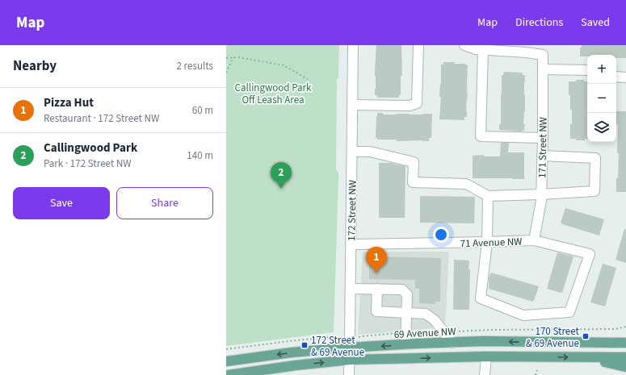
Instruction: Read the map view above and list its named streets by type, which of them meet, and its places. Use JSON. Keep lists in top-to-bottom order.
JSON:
{
  "streets": {
    "main road": ["69 Avenue NW"],
    "street": ["171 Street NW", "172 Street NW", "71 Avenue NW"]
  },
  "crossings": [
    ["171 Street NW", "71 Avenue NW"],
    ["172 Street NW", "71 Avenue NW"],
    ["172 Street NW", "69 Avenue NW"]
  ],
  "parks": ["Callingwood Park Off Leash Area"],
  "places": {
    "transit": ["170 Street & 69 Avenue", "172 Street & 69 Avenue"]
  },
  "page": {
    "header": "Map",
    "nav": ["Map", "Directions", "Saved"],
    "heading": ["Nearby", "2 results"],
    "map_buttons": ["+", "−"],
    "list": [
      {
        "mark": "1",
        "name": "Pizza Hut",
        "note": "Restaurant · 172 Street NW",
        "value": "60 m"
      },
      {
        "mark": "2",
        "name": "Callingwood Park",
        "note": "Park · 172 Street NW",
        "value": "140 m"
      }
    ],
    "pins": ["2", "1"],
    "buttons": ["Save", "Share"]
  }
}
